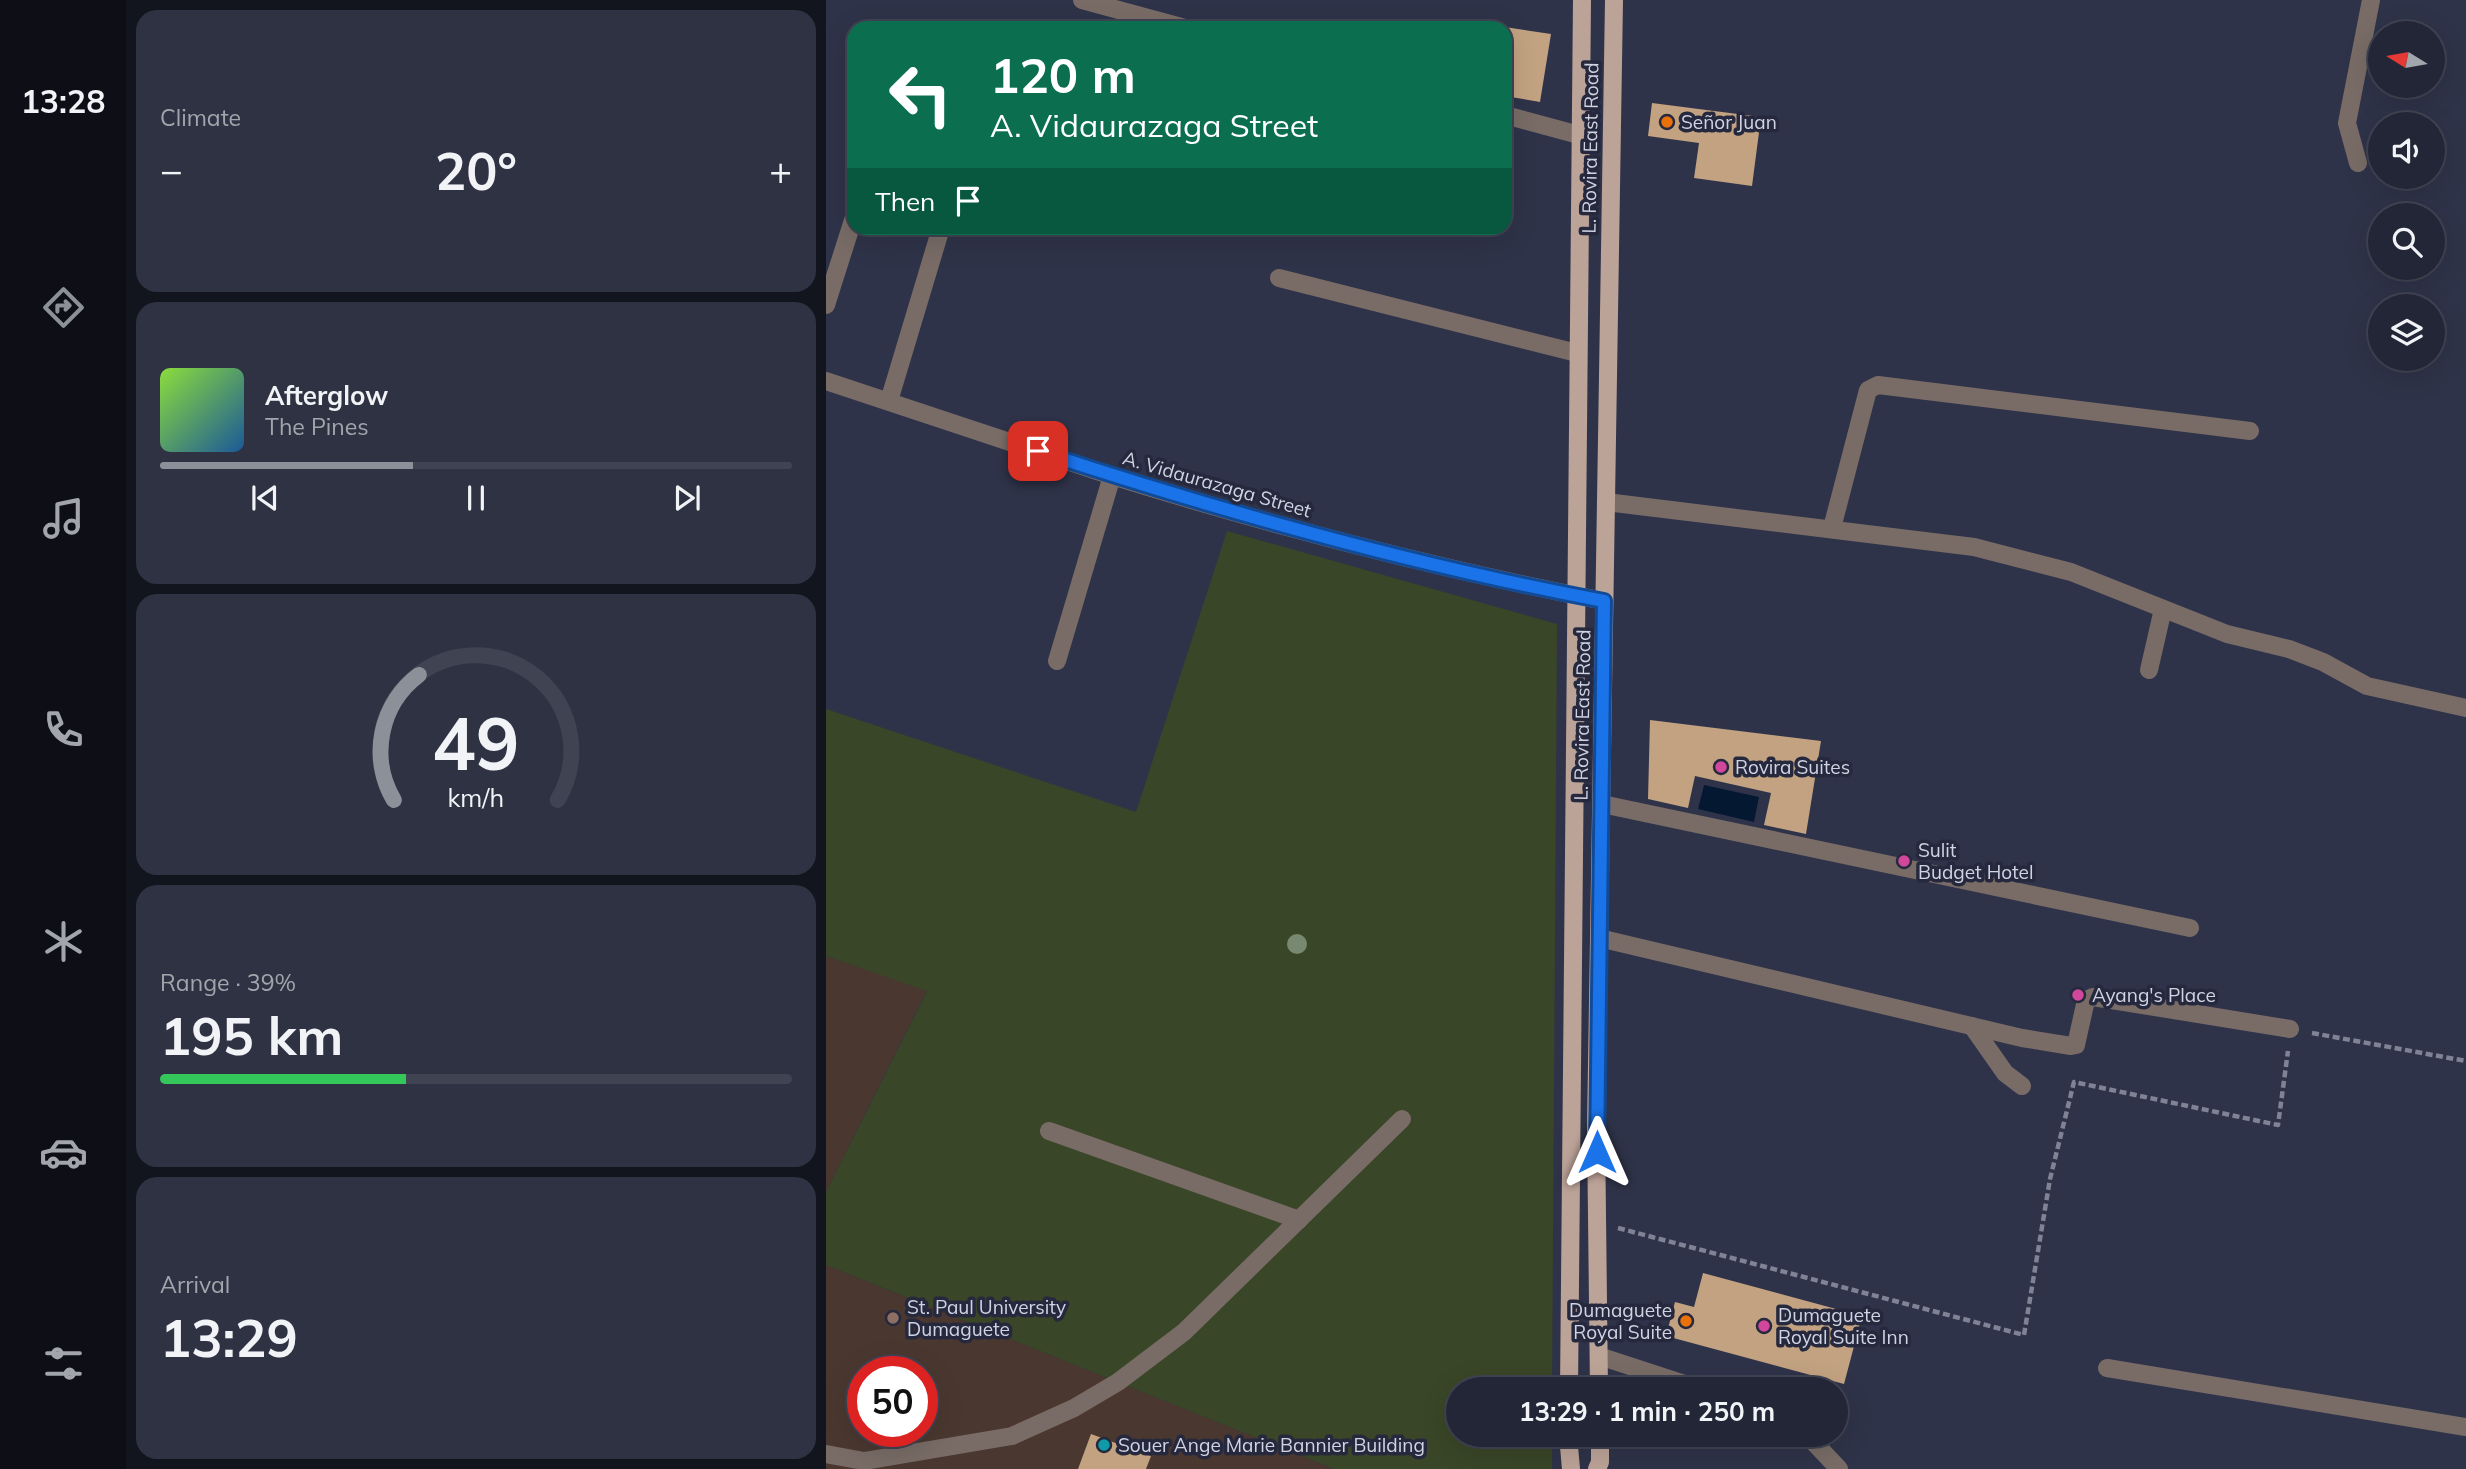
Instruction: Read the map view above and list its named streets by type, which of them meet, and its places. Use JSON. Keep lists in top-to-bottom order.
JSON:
{
  "streets": {
    "main road": ["L. Rovira East Road"],
    "street": ["A. Vidaurazaga Street"]
  },
  "crossings": [
    ["L. Rovira East Road", "A. Vidaurazaga Street"]
  ],
  "places": [
    "Señor Juan",
    "Rovira Suites",
    "Sulit Budget Hotel",
    "Ayang's Place",
    "St. Paul University Dumaguete",
    "Dumaguete Royal Suite",
    "Dumaguete Royal Suite Inn",
    "Souer Ange Marie Bannier Building"
  ],
  "north": "left",
  "page": {
    "tabs": "13:28",
    "tile": [
      "Climate",
      ["Range · 39%", "195 km"],
      ["Arrival", "13:29"]
    ],
    "turn": ["120 m", "A. Vidaurazaga Street"],
    "heat": ["−", "20°", "+"],
    "then": "Then",
    "song": ["Afterglow", "The Pines"],
    "limit": "50",
    "trip": "13:29 · 1 min · 250 m",
    "gauge": ["49", "km/h"]
  }
}
